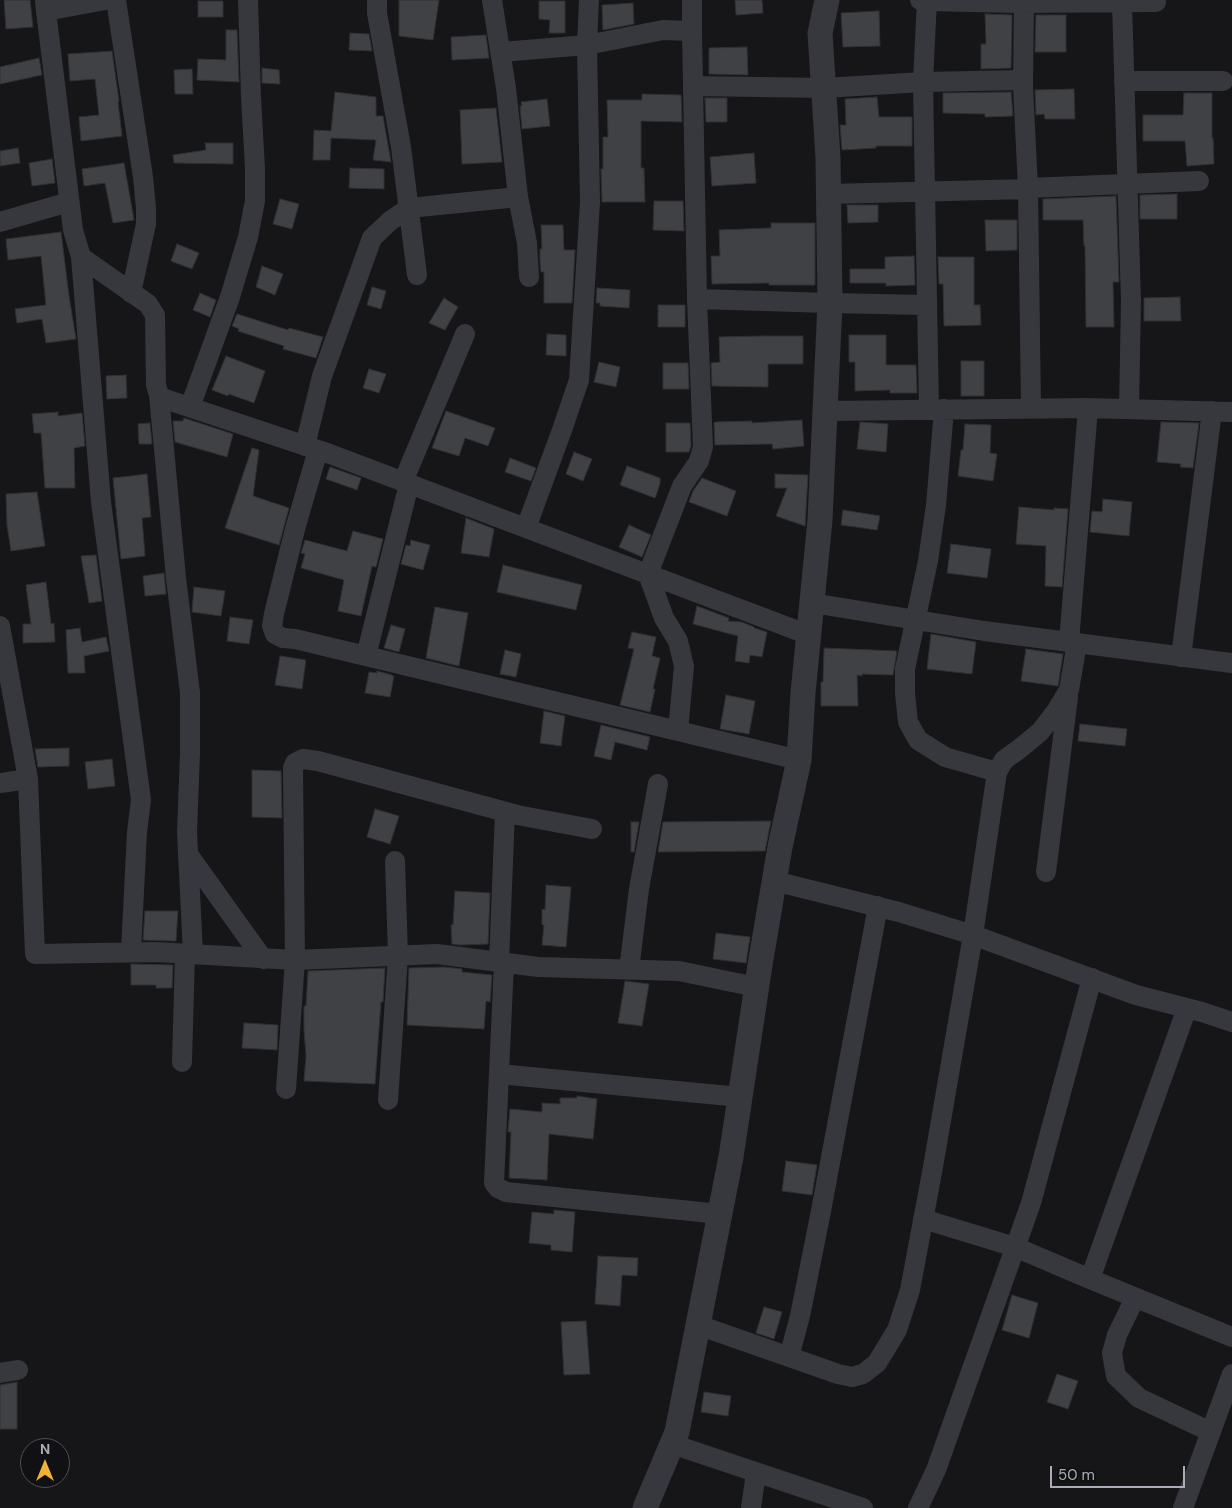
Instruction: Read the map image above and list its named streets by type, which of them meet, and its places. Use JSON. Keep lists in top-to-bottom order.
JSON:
{
  "scale_bar": "50 m",
  "north": "top"
}
